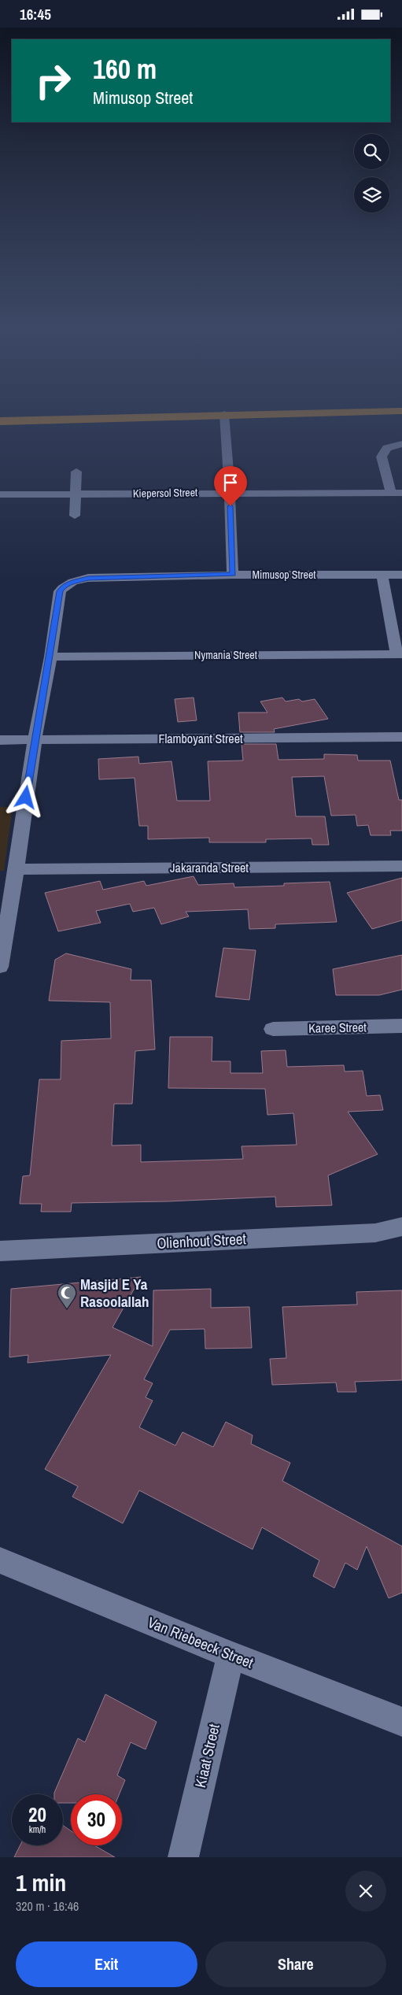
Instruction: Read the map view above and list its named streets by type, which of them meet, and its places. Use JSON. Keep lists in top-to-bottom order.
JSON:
{
  "streets": {
    "street": [
      "Kiepersol Street",
      "Mimusop Street",
      "Nymania Street",
      "Flamboyant Street",
      "Jakaranda Street",
      "Karee Street",
      "Olienhout Street",
      "Van Riebeeck Street",
      "Kiaat Street"
    ]
  },
  "crossings": [
    ["Mimusop Street", "Nymania Street"],
    ["Van Riebeeck Street", "Kiaat Street"]
  ],
  "places": {
    "mosque": ["Masjid E Ya Rasoolallah"]
  },
  "page": {
    "status": "16:45",
    "turn": ["160 m", "Mimusop Street"],
    "speed": "20 km/h",
    "limit": "30",
    "heading": ["1 min", "320 m · 16:46"],
    "buttons": ["Exit", "Share"]
  }
}
